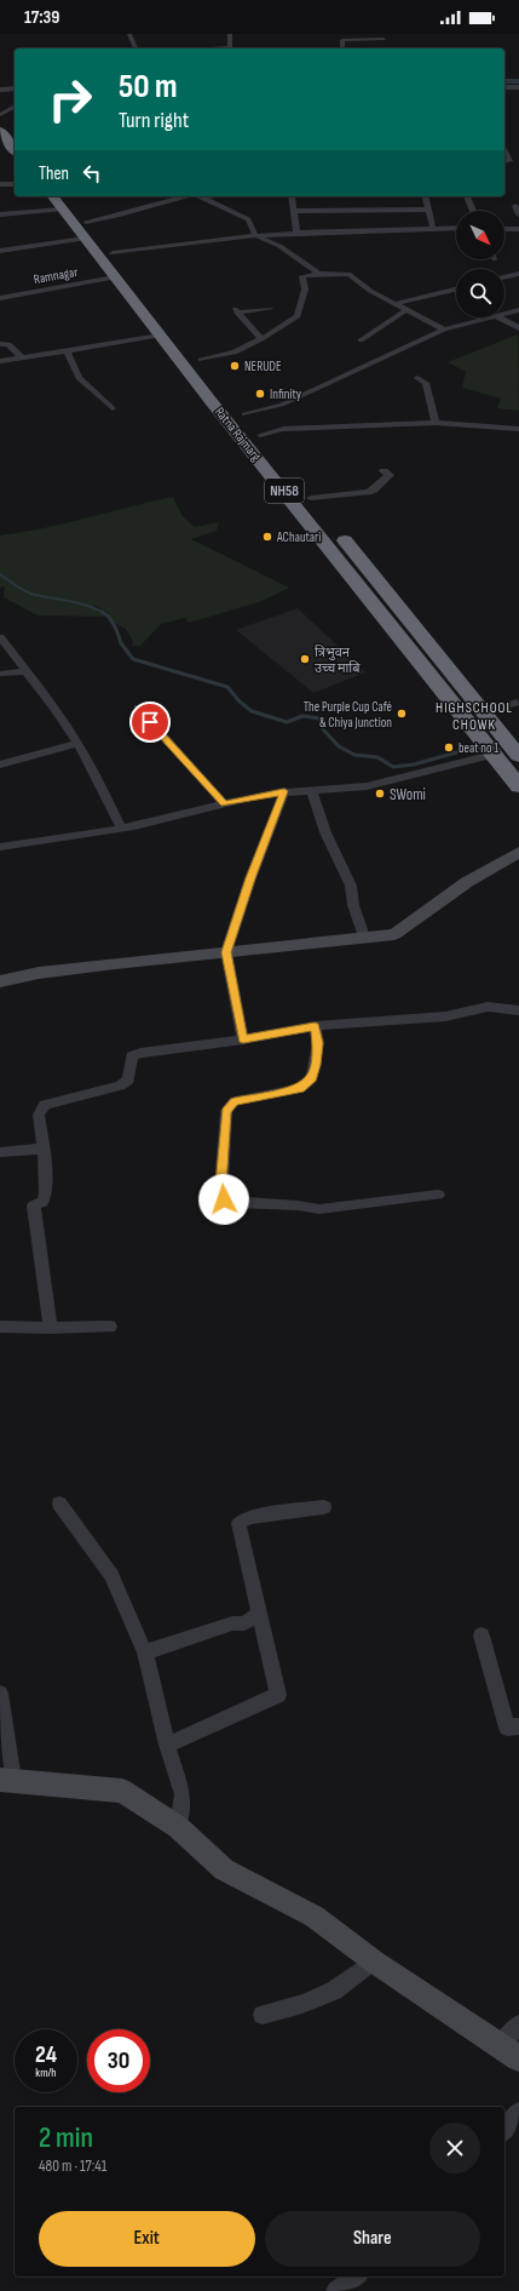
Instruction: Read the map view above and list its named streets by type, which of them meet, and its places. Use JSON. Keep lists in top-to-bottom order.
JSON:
{
  "streets": {
    "highway": ["Ratna Rajmarg", "NH58"],
    "street": ["Ramnagar"]
  },
  "crossings": [
    ["Ramnagar", "Ratna Rajmarg"]
  ],
  "districts": ["HIGHSCHOOL CHOWK"],
  "places": [
    "NERUDE",
    "Infinity",
    "AChautari",
    "त्रिभुवन उच्च माबि",
    "The Purple Cup Café & Chiya Junction",
    "beat no 1",
    "SWomi"
  ],
  "north": "bottom right",
  "page": {
    "status": "17:39",
    "turn": ["50 m", "Turn right"],
    "then": "Then",
    "speed": "24 km/h",
    "limit": "30",
    "heading": ["2 min", "480 m · 17:41"],
    "buttons": ["Exit", "Share"]
  }
}
